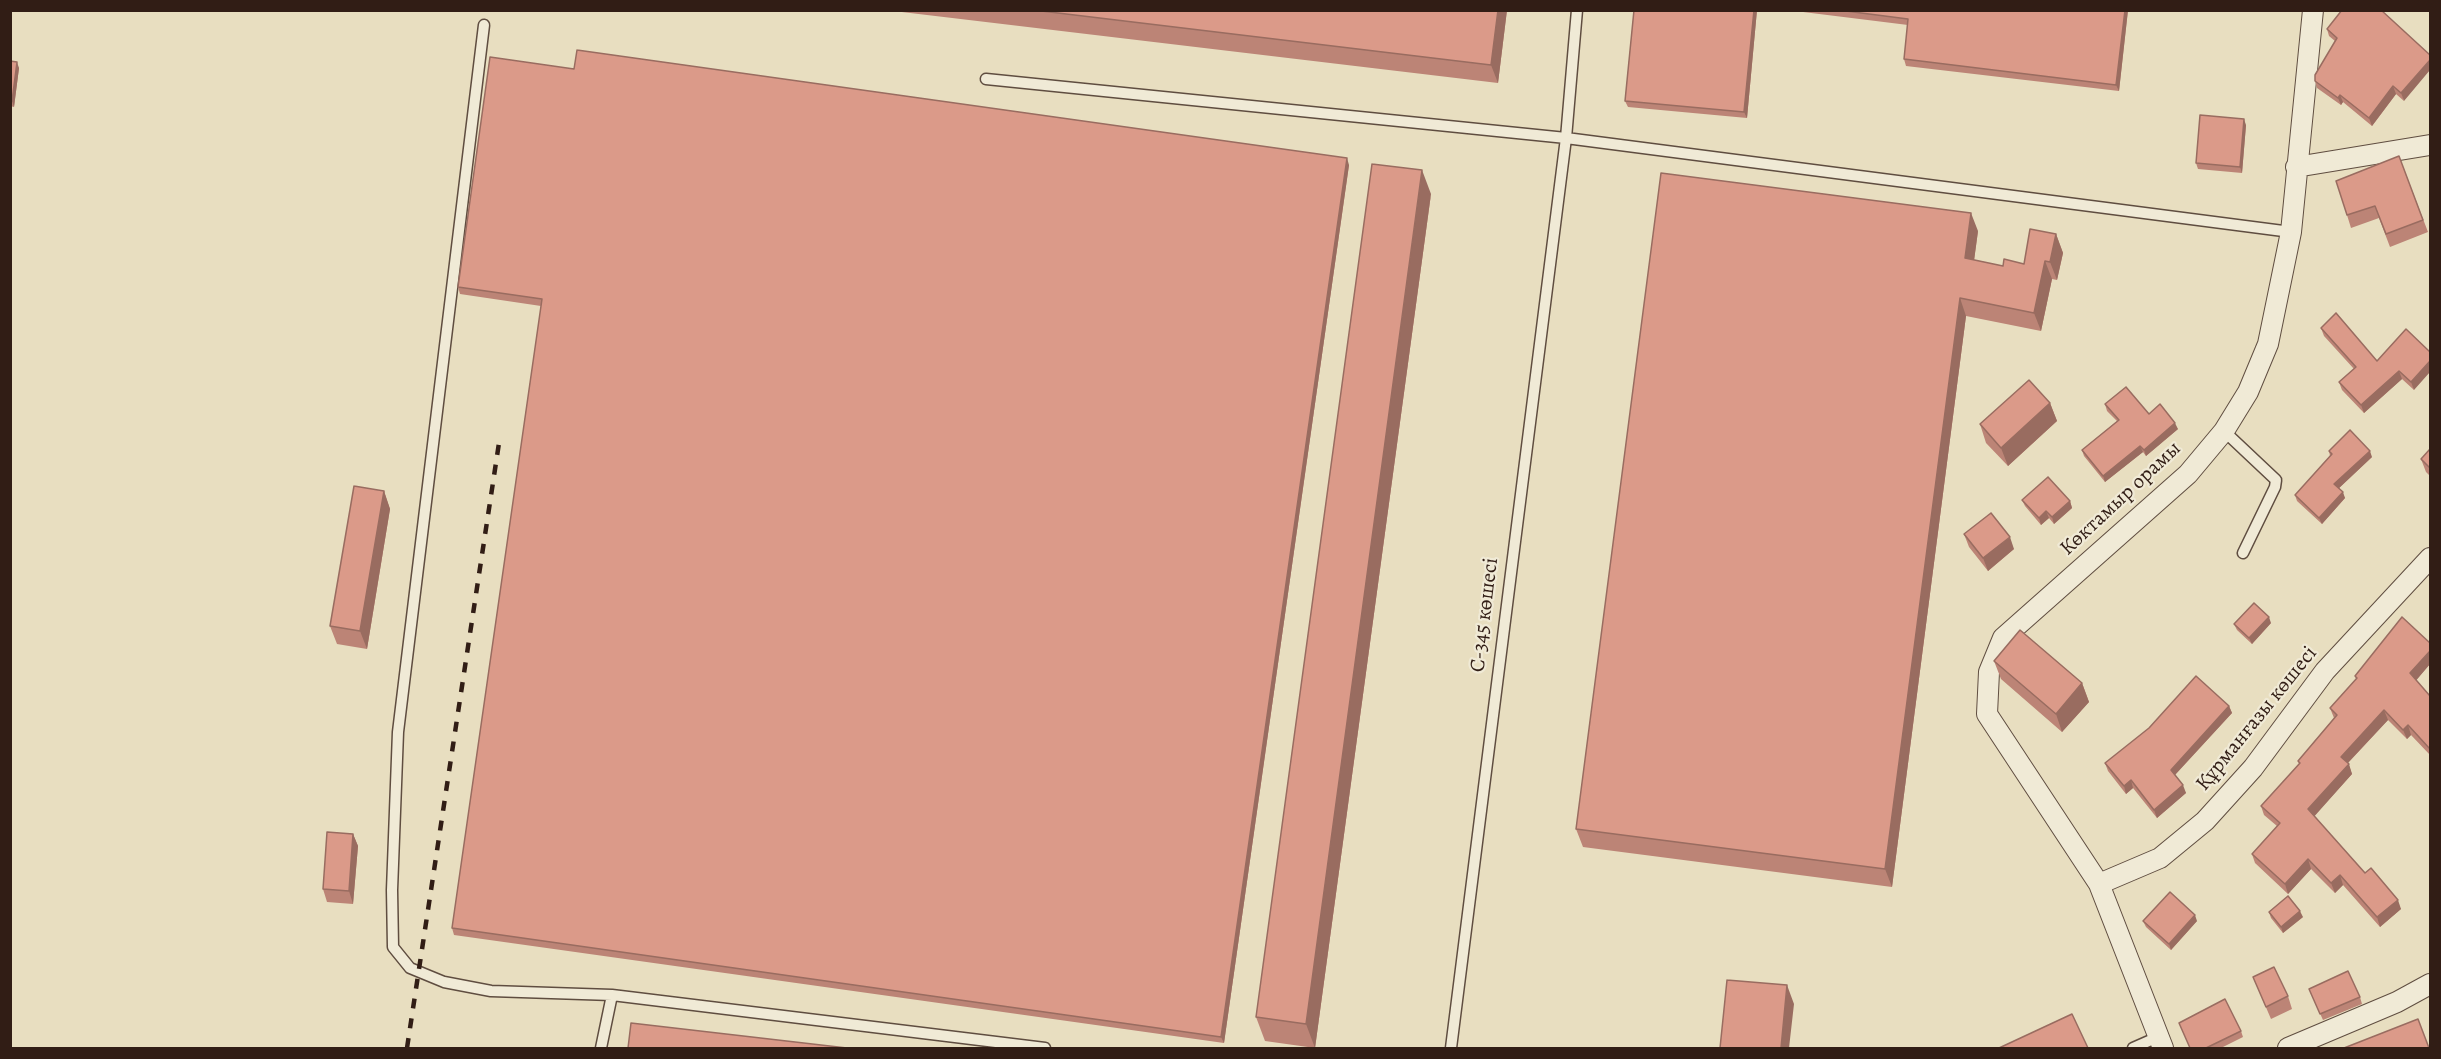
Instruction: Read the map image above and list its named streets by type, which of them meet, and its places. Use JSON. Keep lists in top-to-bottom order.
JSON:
{
  "streets": {
    "street": ["Көктамыр орамы", "Құрманғазы көшесі"],
    "lane": ["С-345 көшесі"]
  },
  "crossings": [
    ["Көктамыр орамы", "Құрманғазы көшесі"]
  ]
}
